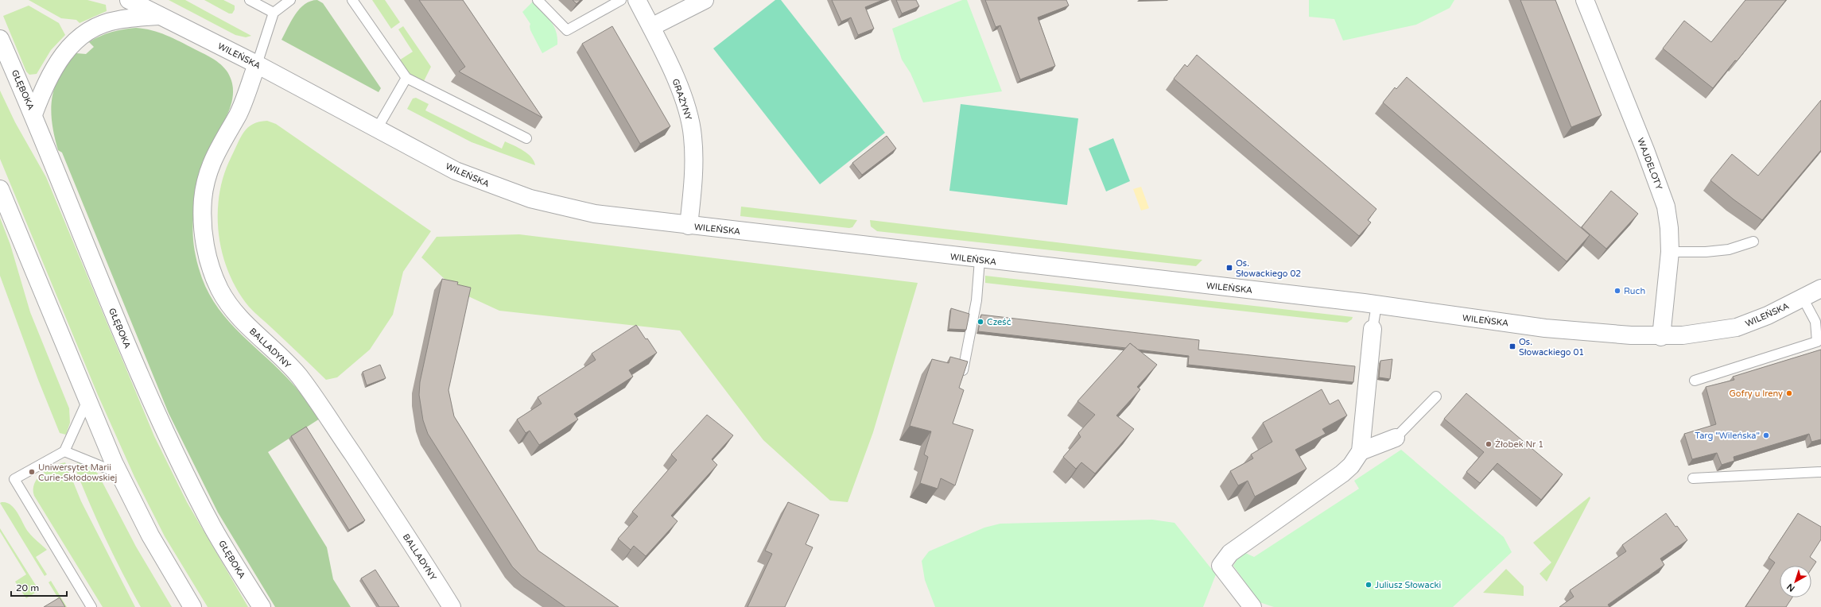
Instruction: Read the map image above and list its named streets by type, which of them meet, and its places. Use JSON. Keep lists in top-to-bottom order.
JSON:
{
  "streets": {
    "street": [
      "WILEŃSKA",
      "GŁĘBOKA",
      "GRAŻYNY",
      "WAJDELOTY",
      "BALLADYNY"
    ]
  },
  "crossings": [
    ["WILEŃSKA", "GRAŻYNY"],
    ["WILEŃSKA", "WAJDELOTY"],
    ["WILEŃSKA", "BALLADYNY"]
  ],
  "places": {
    "transit": ["Os. Słowackiego 02", "Os. Słowackiego 01"],
    "other": [
      "Ruch",
      "Cześć",
      "Gofry u Ireny",
      "Targ \"Wileńska\"",
      "Żłobek Nr 1",
      "Uniwersytet Marii Curie-Skłodowskiej",
      "Juliusz Słowacki"
    ]
  },
  "scale_bar": "20 m",
  "north": "bottom left"
}
